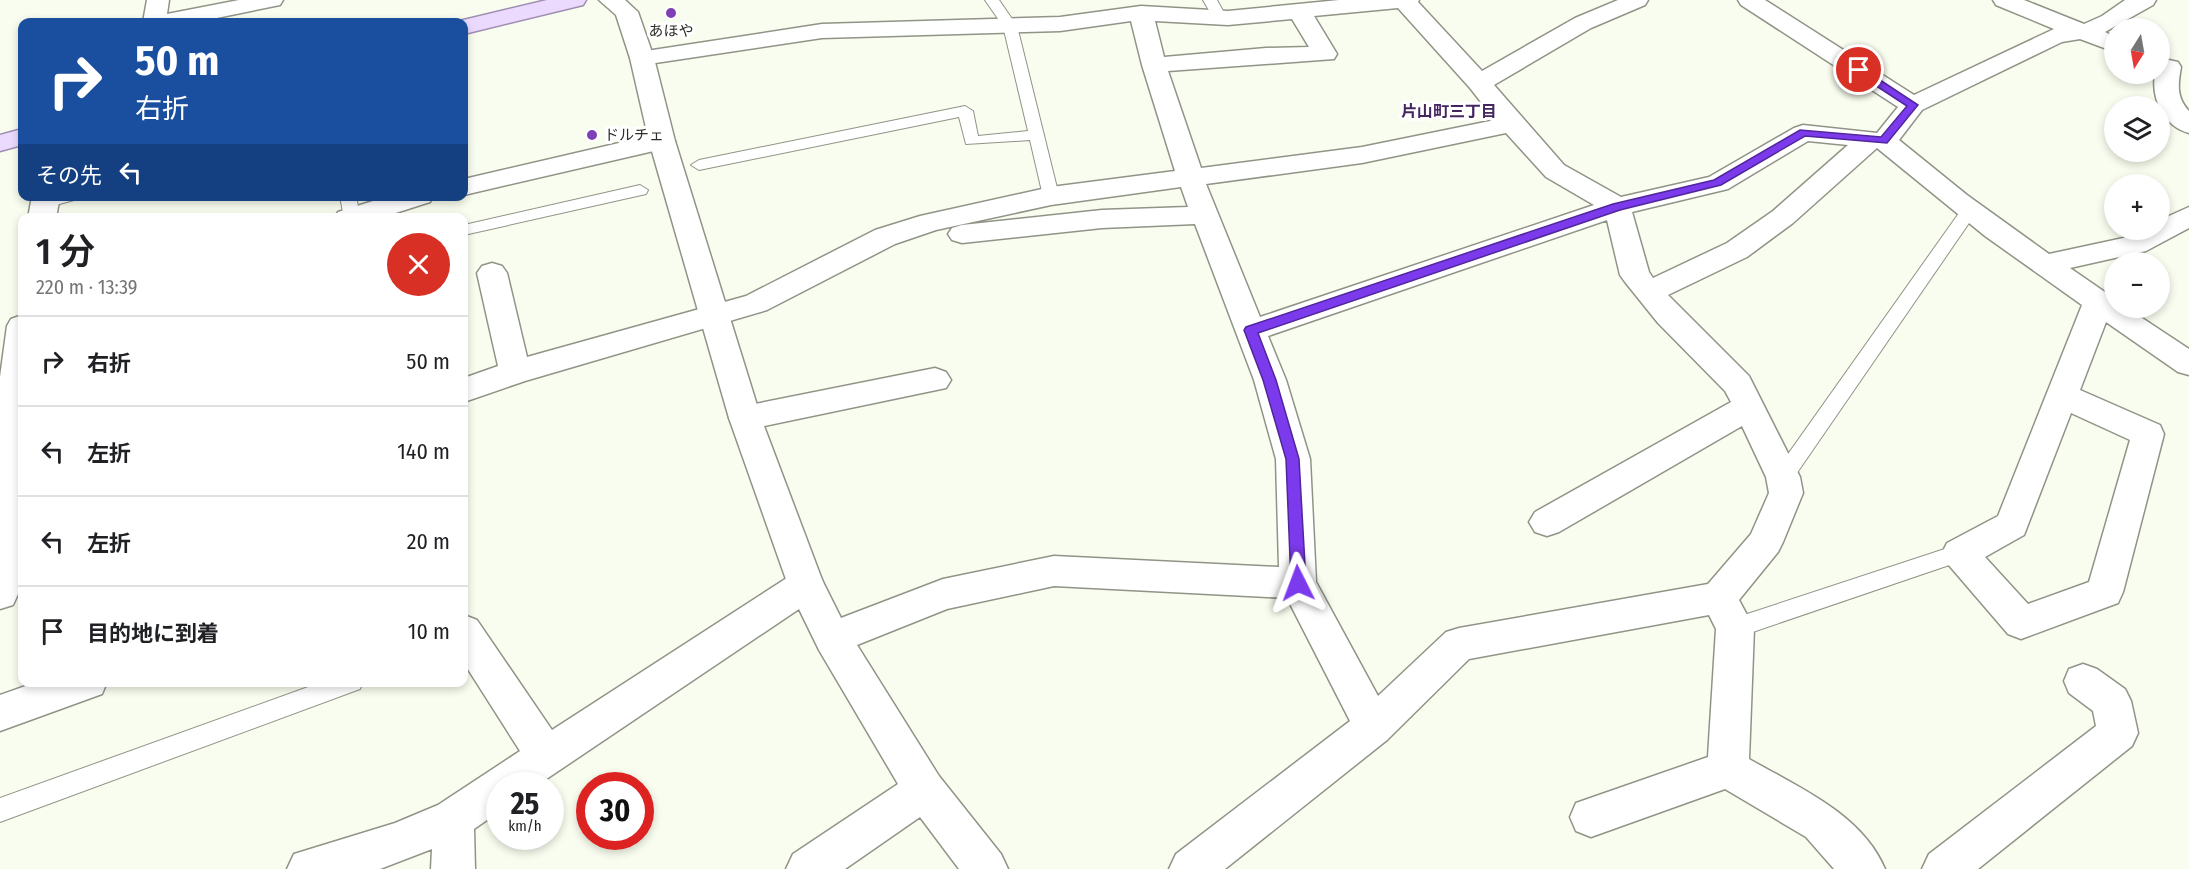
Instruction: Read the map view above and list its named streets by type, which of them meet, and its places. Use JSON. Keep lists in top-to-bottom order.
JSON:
{
  "districts": ["片山町三丁目"],
  "places": ["あほや", "ドルチェ"],
  "north": "bottom",
  "page": {
    "map_buttons": ["+", "−"],
    "turn": ["50 m", "右折"],
    "then": "その先",
    "heading": ["1 分", "220 m · 13:39"],
    "list": [
      {
        "name": "右折",
        "value": "50 m"
      },
      {
        "name": "左折",
        "value": "140 m"
      },
      {
        "name": "左折",
        "value": "20 m"
      },
      {
        "name": "目的地に到着",
        "value": "10 m"
      }
    ],
    "speed": "25 km/h",
    "limit": "30"
  }
}
